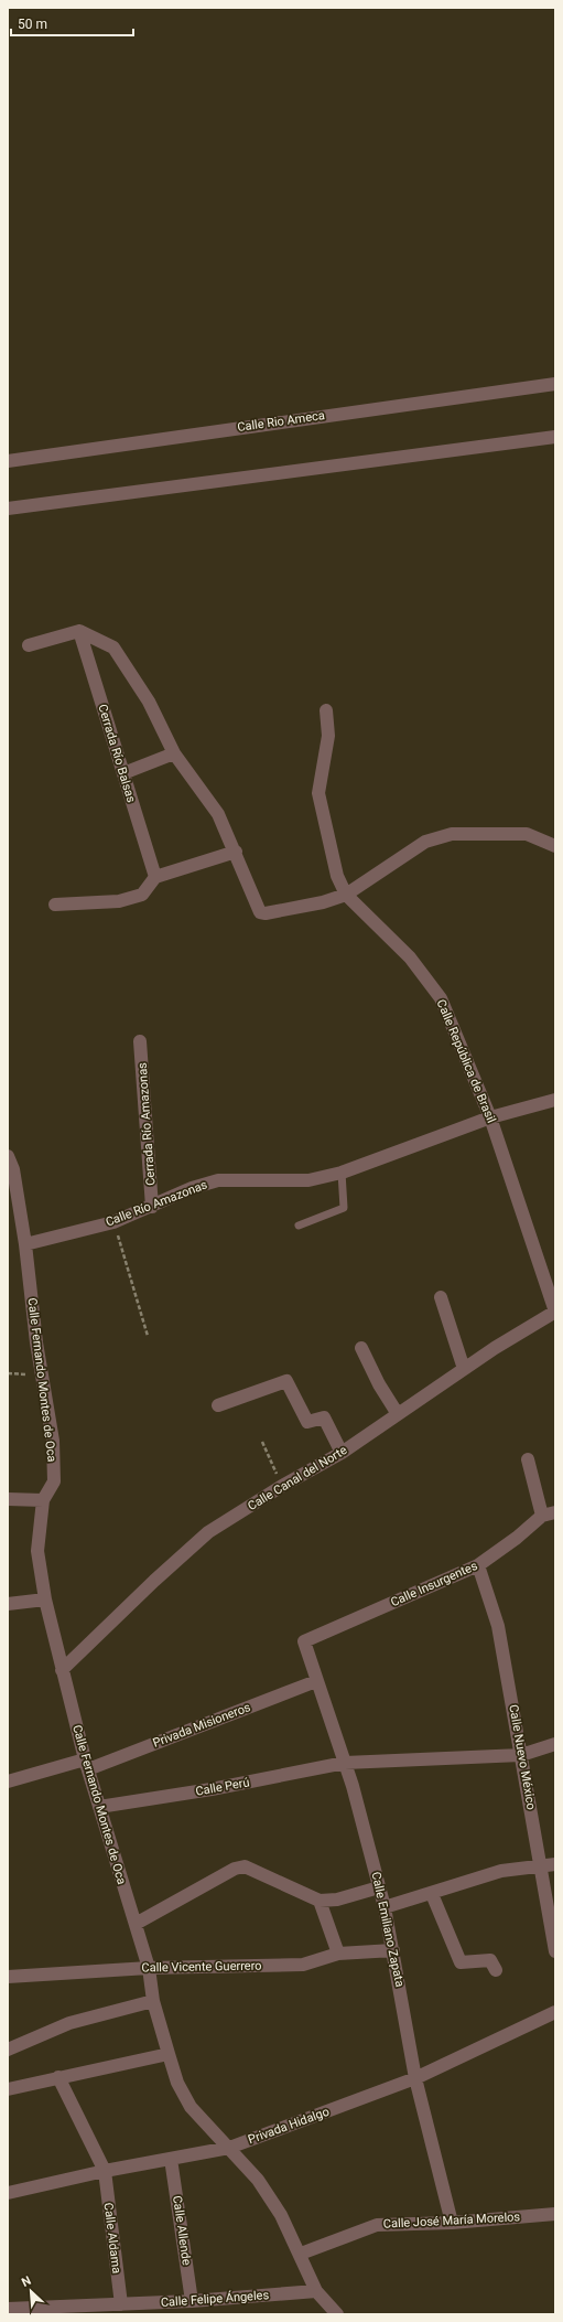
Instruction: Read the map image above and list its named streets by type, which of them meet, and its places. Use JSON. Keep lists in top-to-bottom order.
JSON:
{
  "streets": {
    "street": [
      "Calle Rio Ameca",
      "Cerrada Río Balsas",
      "Calle República de Brasil",
      "Cerrada Río Amazonas",
      "Calle Río Amazonas",
      "Calle Fernando Montes de Oca",
      "Calle Canal del Norte",
      "Calle Insurgentes",
      "Privada Misioneros",
      "Calle Nuevo México",
      "Calle Perú",
      "Calle Emiliano Zapata",
      "Calle Vicente Guerrero",
      "Privada Hidalgo",
      "Calle José María Morelos",
      "Calle Allende",
      "Calle Aldama",
      "Calle Felipe Ángeles"
    ]
  },
  "crossings": [
    ["Calle República de Brasil", "Calle Río Amazonas"],
    ["Calle República de Brasil", "Calle Canal del Norte"],
    ["Cerrada Río Amazonas", "Calle Río Amazonas"],
    ["Calle Río Amazonas", "Calle Fernando Montes de Oca"],
    ["Calle Fernando Montes de Oca", "Calle Canal del Norte"],
    ["Calle Fernando Montes de Oca", "Privada Misioneros"],
    ["Calle Fernando Montes de Oca", "Calle Perú"],
    ["Calle Fernando Montes de Oca", "Calle Vicente Guerrero"],
    ["Calle Fernando Montes de Oca", "Privada Hidalgo"],
    ["Calle Fernando Montes de Oca", "Calle José María Morelos"],
    ["Calle Fernando Montes de Oca", "Calle Felipe Ángeles"],
    ["Calle Insurgentes", "Calle Nuevo México"],
    ["Calle Insurgentes", "Calle Emiliano Zapata"],
    ["Privada Misioneros", "Calle Emiliano Zapata"],
    ["Calle Nuevo México", "Calle Perú"],
    ["Calle Perú", "Calle Emiliano Zapata"],
    ["Calle Emiliano Zapata", "Calle Vicente Guerrero"],
    ["Calle Emiliano Zapata", "Privada Hidalgo"],
    ["Calle Emiliano Zapata", "Calle José María Morelos"],
    ["Privada Hidalgo", "Calle Allende"],
    ["Privada Hidalgo", "Calle Aldama"],
    ["Calle Allende", "Calle Felipe Ángeles"],
    ["Calle Aldama", "Calle Felipe Ángeles"]
  ],
  "scale_bar": "50 m",
  "north": "top left"
}
